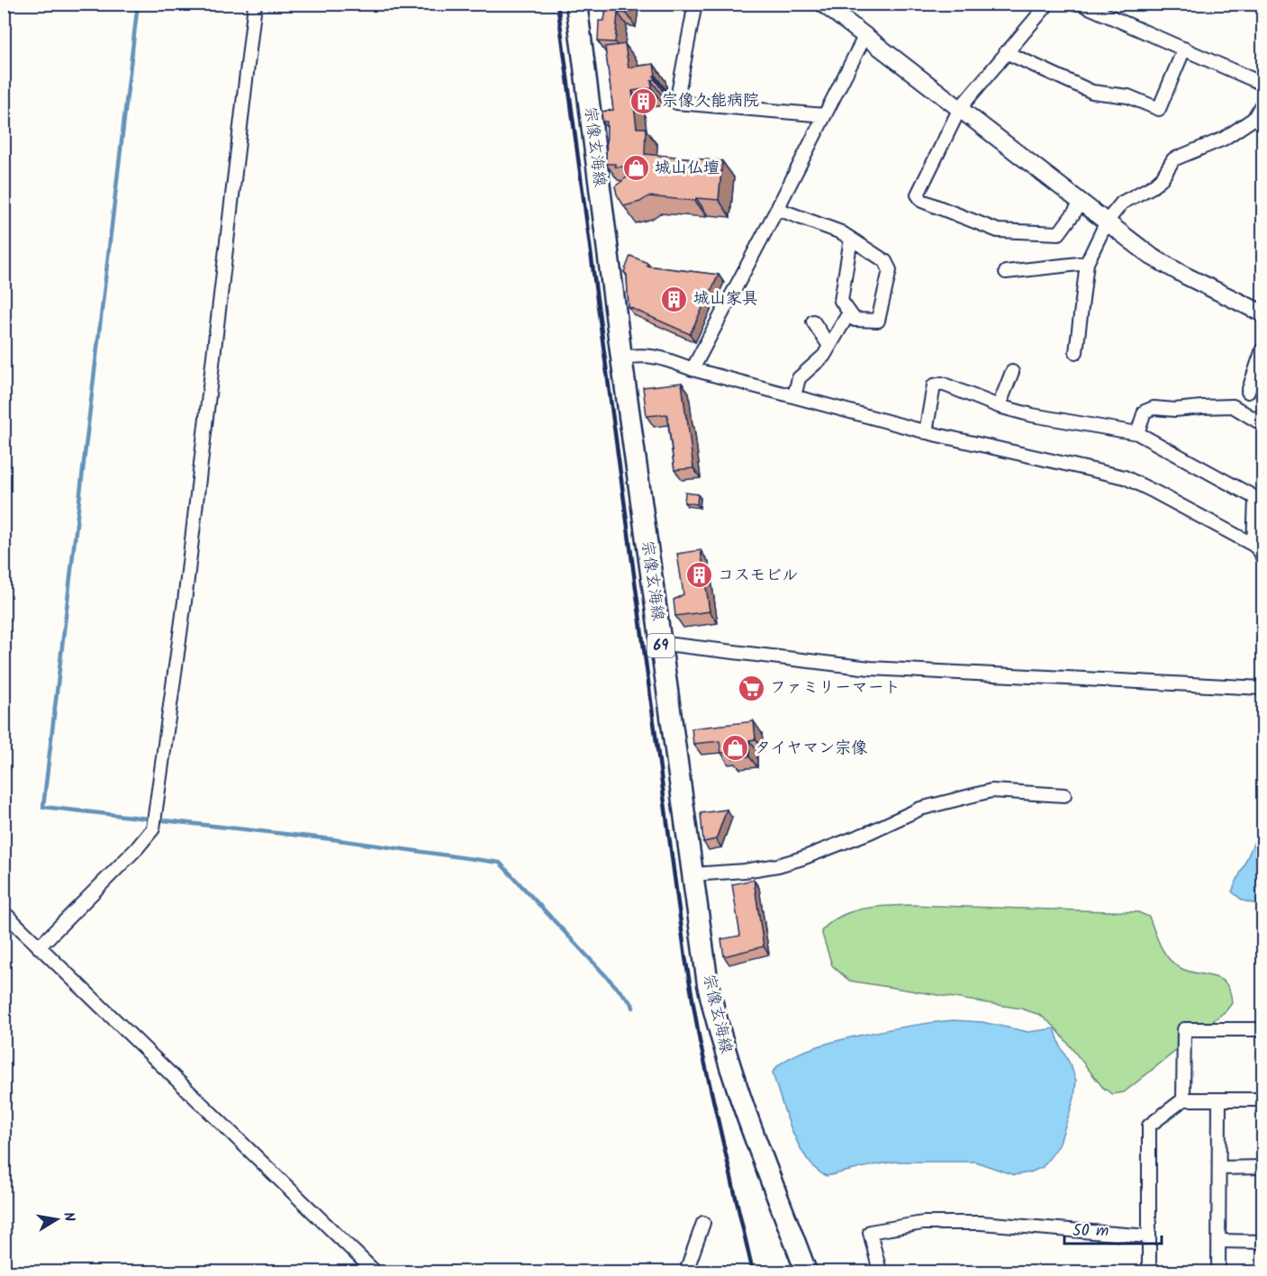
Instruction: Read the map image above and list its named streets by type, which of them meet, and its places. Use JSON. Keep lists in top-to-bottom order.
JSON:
{
  "streets": {
    "main road": ["宗像玄海線", "69"]
  },
  "places": {
    "building": ["宗像久能病院", "城山家具", "コスモビル"],
    "shop": ["城山仏壇", "タイヤマン宗像"],
    "supermarket": ["ファミリーマート"]
  },
  "scale_bar": "50 m",
  "north": "right"
}
